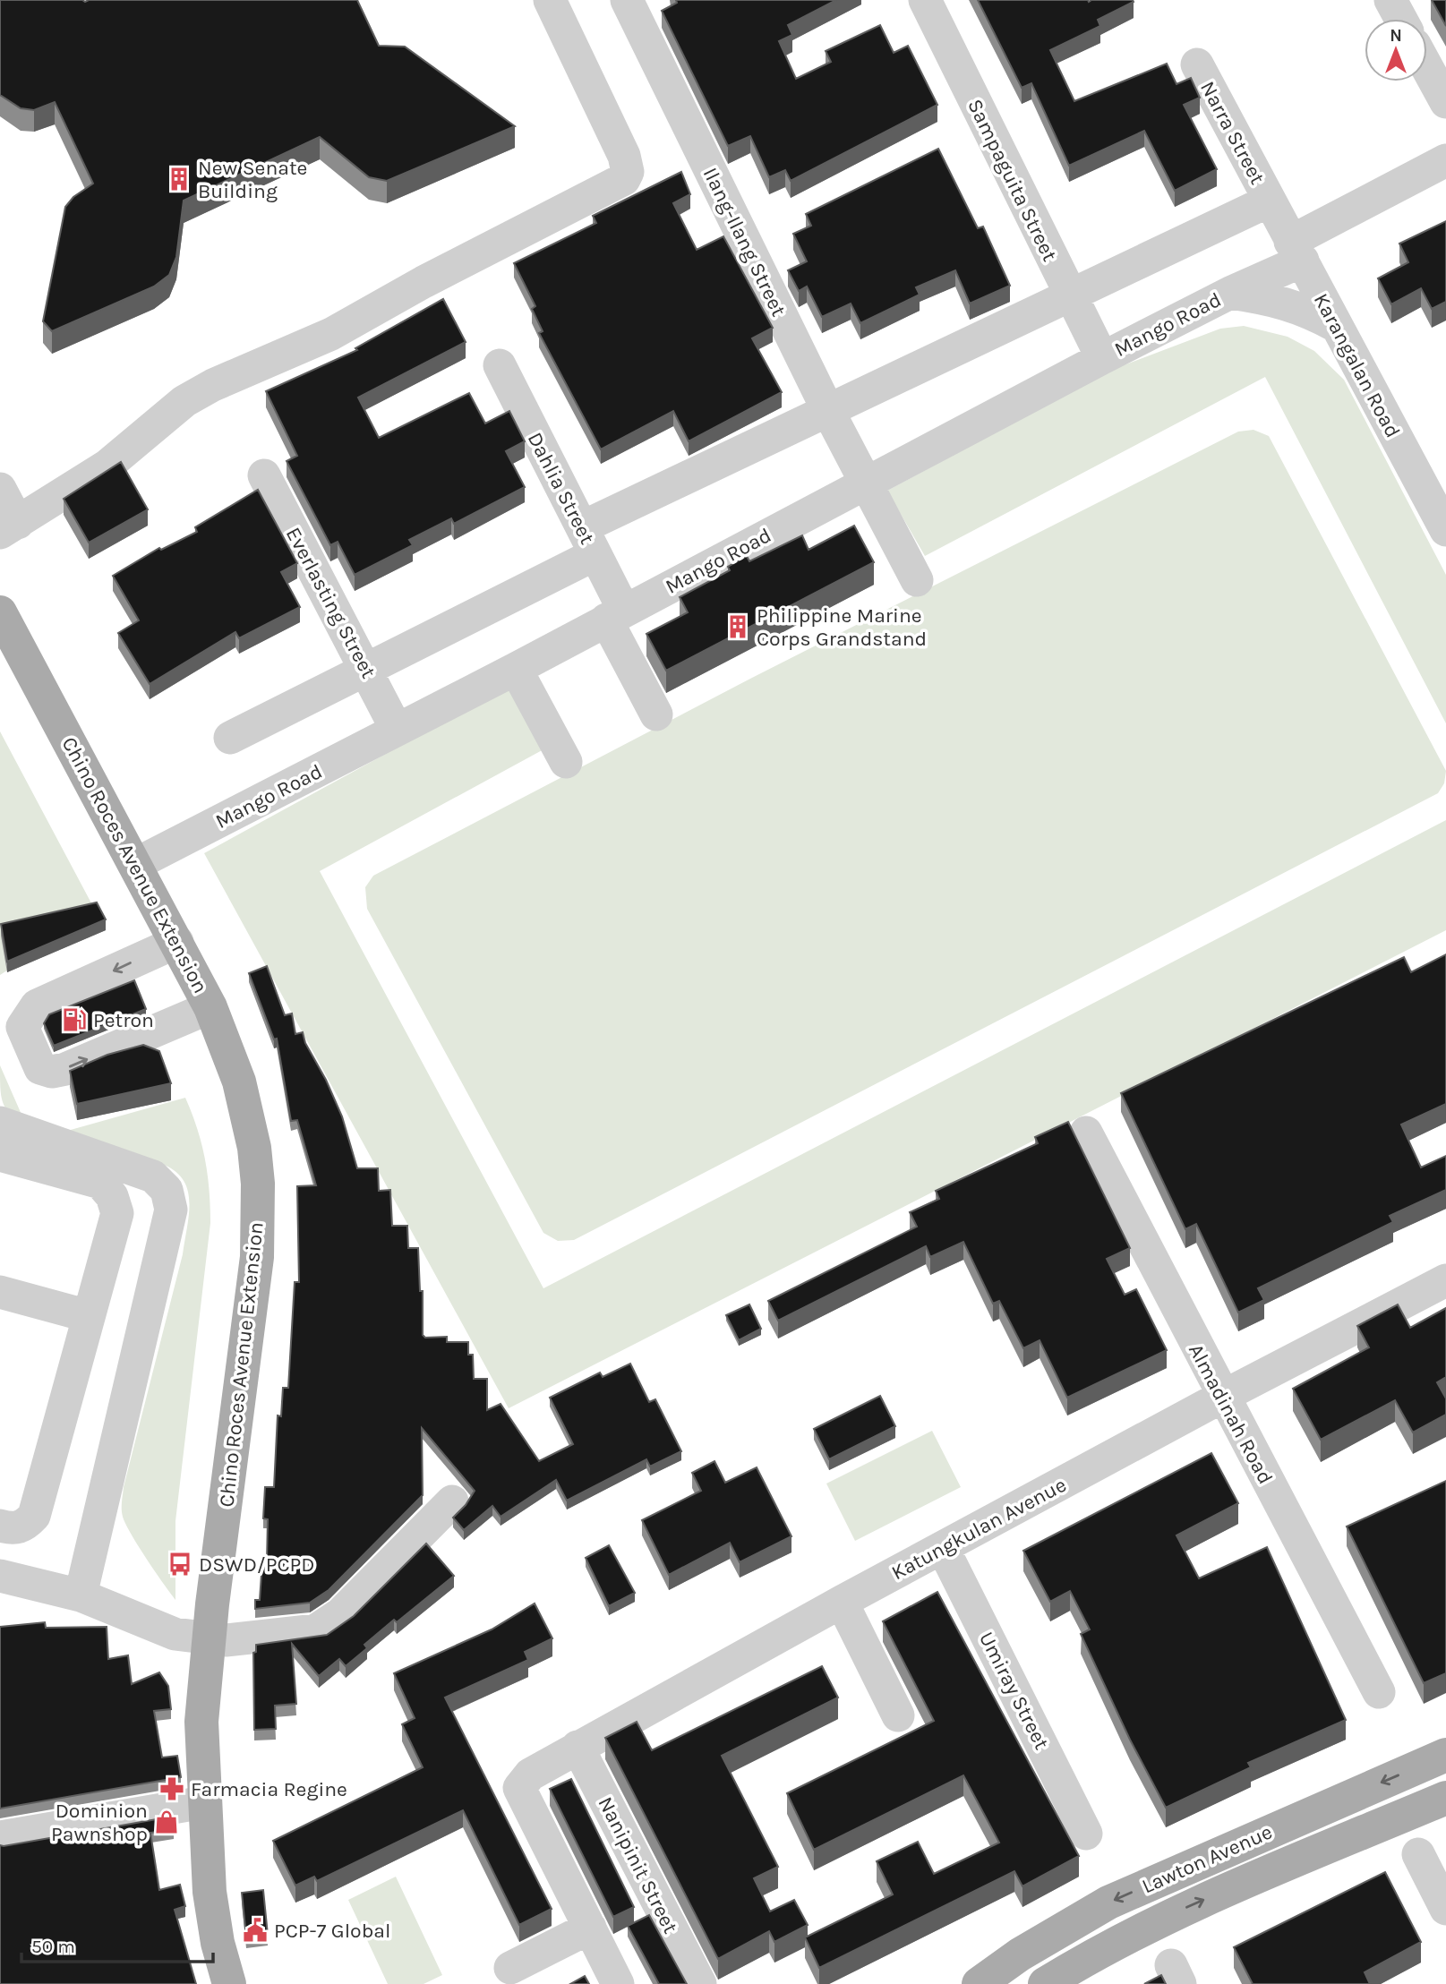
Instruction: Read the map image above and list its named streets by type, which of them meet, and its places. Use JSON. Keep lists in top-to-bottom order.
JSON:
{
  "streets": {
    "main road": ["Chino Roces Avenue Extension", "Lawton Avenue"],
    "street": [
      "Narra Street",
      "Sampaguita Street",
      "Ilang-Ilang Street",
      "Mango Road",
      "Karangalan Road",
      "Dahlia Street",
      "Everlasting Street",
      "Almadinah Road",
      "Katungkulan Avenue",
      "Umiray Street",
      "Nanipinit Street"
    ]
  },
  "crossings": [
    ["Narra Street", "Karangalan Road"],
    ["Sampaguita Street", "Mango Road"],
    ["Ilang-Ilang Street", "Mango Road"],
    ["Mango Road", "Karangalan Road"],
    ["Mango Road", "Dahlia Street"],
    ["Mango Road", "Everlasting Street"],
    ["Mango Road", "Chino Roces Avenue Extension"],
    ["Almadinah Road", "Katungkulan Avenue"],
    ["Katungkulan Avenue", "Umiray Street"],
    ["Katungkulan Avenue", "Nanipinit Street"]
  ],
  "places": {
    "building": ["New Senate Building", "Philippine Marine Corps Grandstand"],
    "fuel station": ["Petron"],
    "bus stop": ["DSWD/PCPD"],
    "pharmacy": ["Farmacia Regine"],
    "shop": ["Dominion Pawnshop"],
    "public building": ["PCP-7 Global"]
  },
  "scale_bar": "50 m",
  "north": "top"
}
